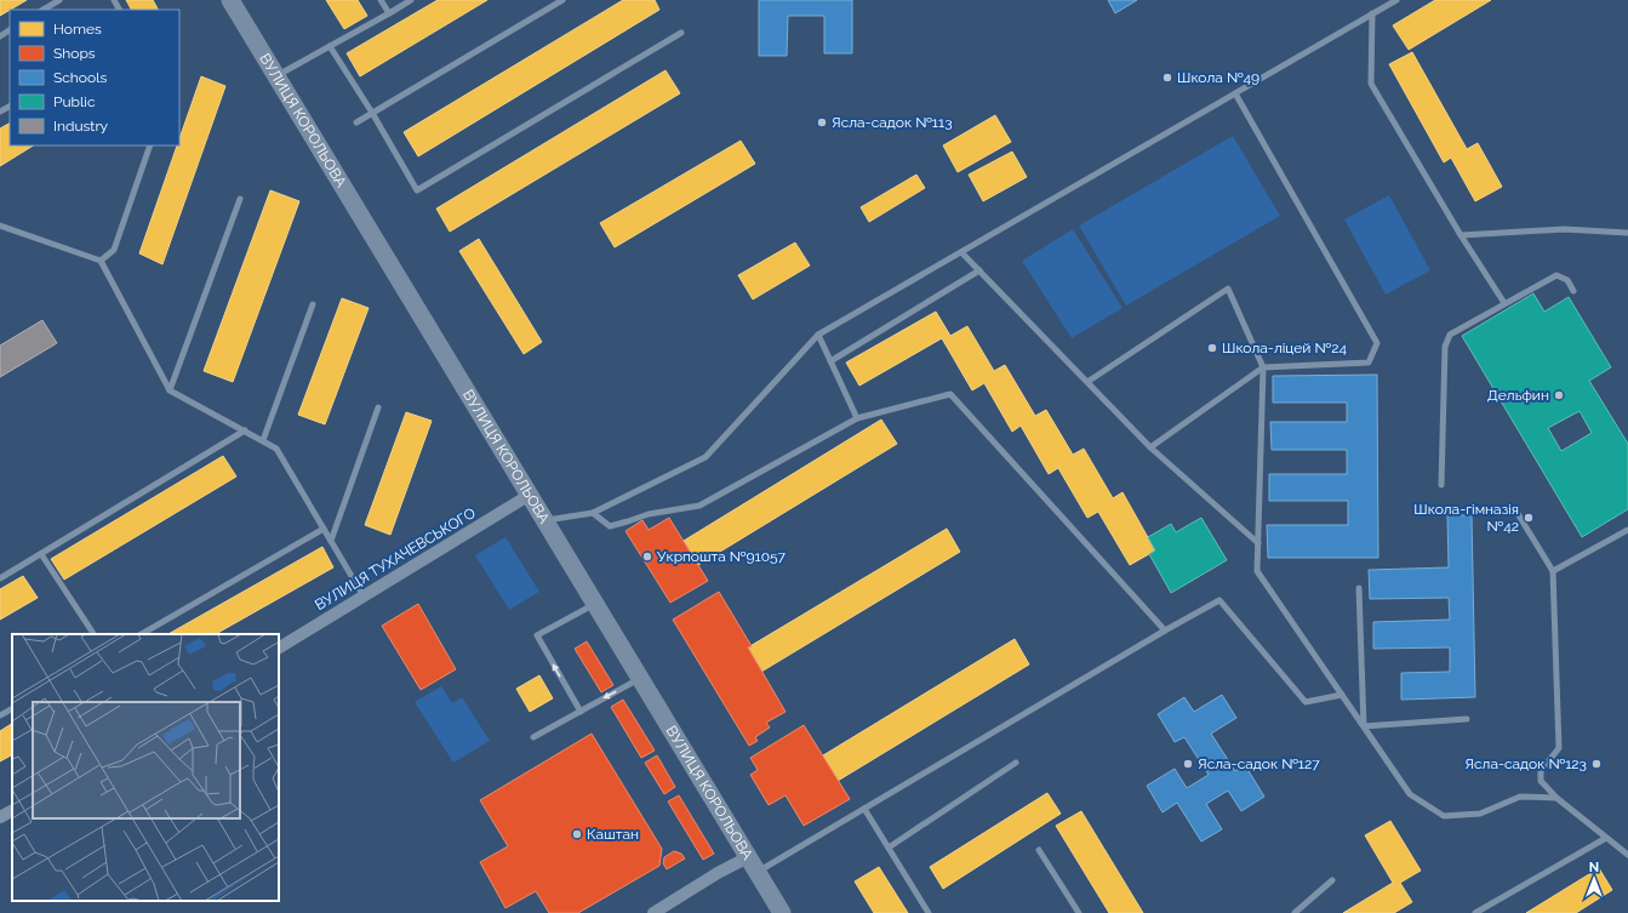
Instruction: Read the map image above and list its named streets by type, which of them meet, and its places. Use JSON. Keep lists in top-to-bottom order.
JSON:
{
  "streets": {
    "street": ["ВУЛИЦЯ КОРОЛЬОВА", "ВУЛИЦЯ ТУХАЧЕВСЬКОГО"]
  },
  "crossings": [
    ["ВУЛИЦЯ КОРОЛЬОВА", "ВУЛИЦЯ ТУХАЧЕВСЬКОГО"]
  ],
  "places": [
    "Школа №49",
    "Ясла-садок №113",
    "Школа-ліцей №24",
    "Дельфин",
    "Школа-гімназія №42",
    "Укрпошта №91057",
    "Ясла-садок №127",
    "Ясла-садок №123",
    "Каштан"
  ],
  "legend": [
    "Homes",
    "Shops",
    "Schools",
    "Public",
    "Industry"
  ],
  "north": "top"
}
